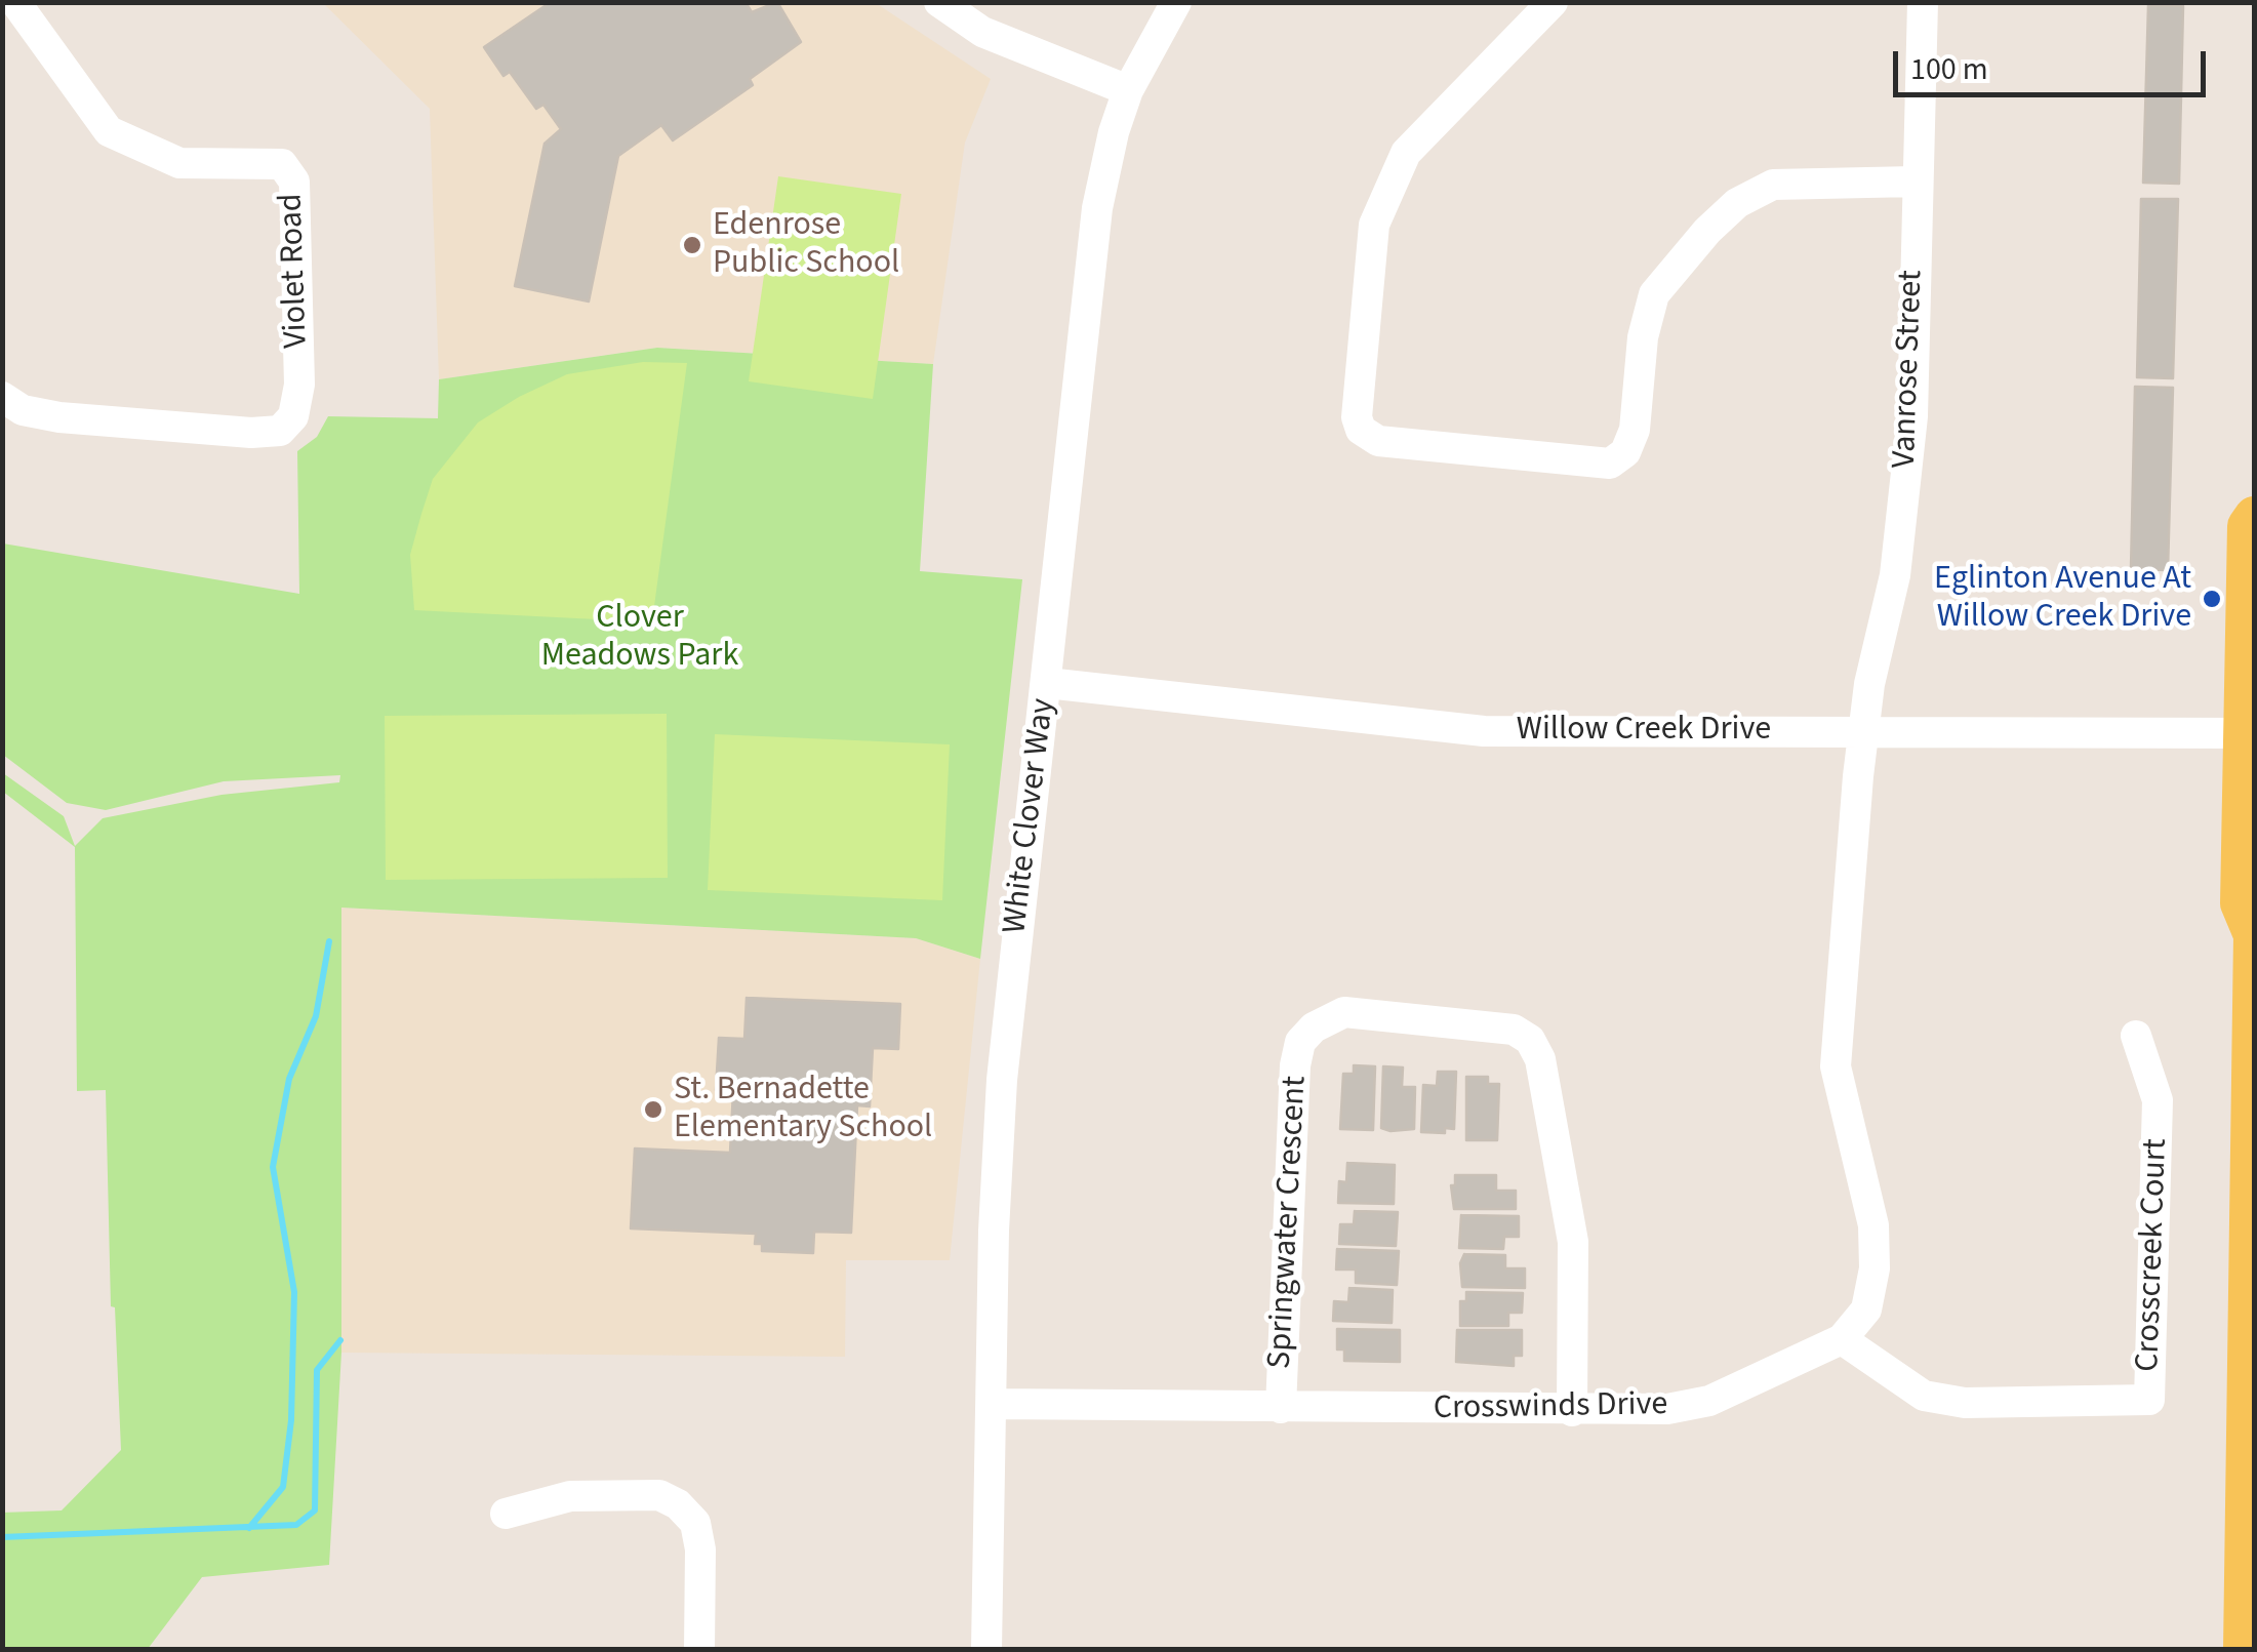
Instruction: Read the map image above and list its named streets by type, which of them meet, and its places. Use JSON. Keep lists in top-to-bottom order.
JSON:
{
  "streets": {
    "street": [
      "Violet Road",
      "Vanrose Street",
      "Willow Creek Drive",
      "White Clover Way",
      "Springwater Crescent",
      "Crosscreek Court",
      "Crosswinds Drive"
    ]
  },
  "crossings": [
    ["Vanrose Street", "Willow Creek Drive"],
    ["Willow Creek Drive", "White Clover Way"],
    ["White Clover Way", "Crosswinds Drive"],
    ["Springwater Crescent", "Crosswinds Drive"],
    ["Crosscreek Court", "Crosswinds Drive"]
  ],
  "parks": ["Clover Meadows Park"],
  "places": ["Edenrose Public School", "Eglinton Avenue At Willow Creek Drive", "St. Bernadette Elementary School"],
  "scale_bar": "100 m"
}
